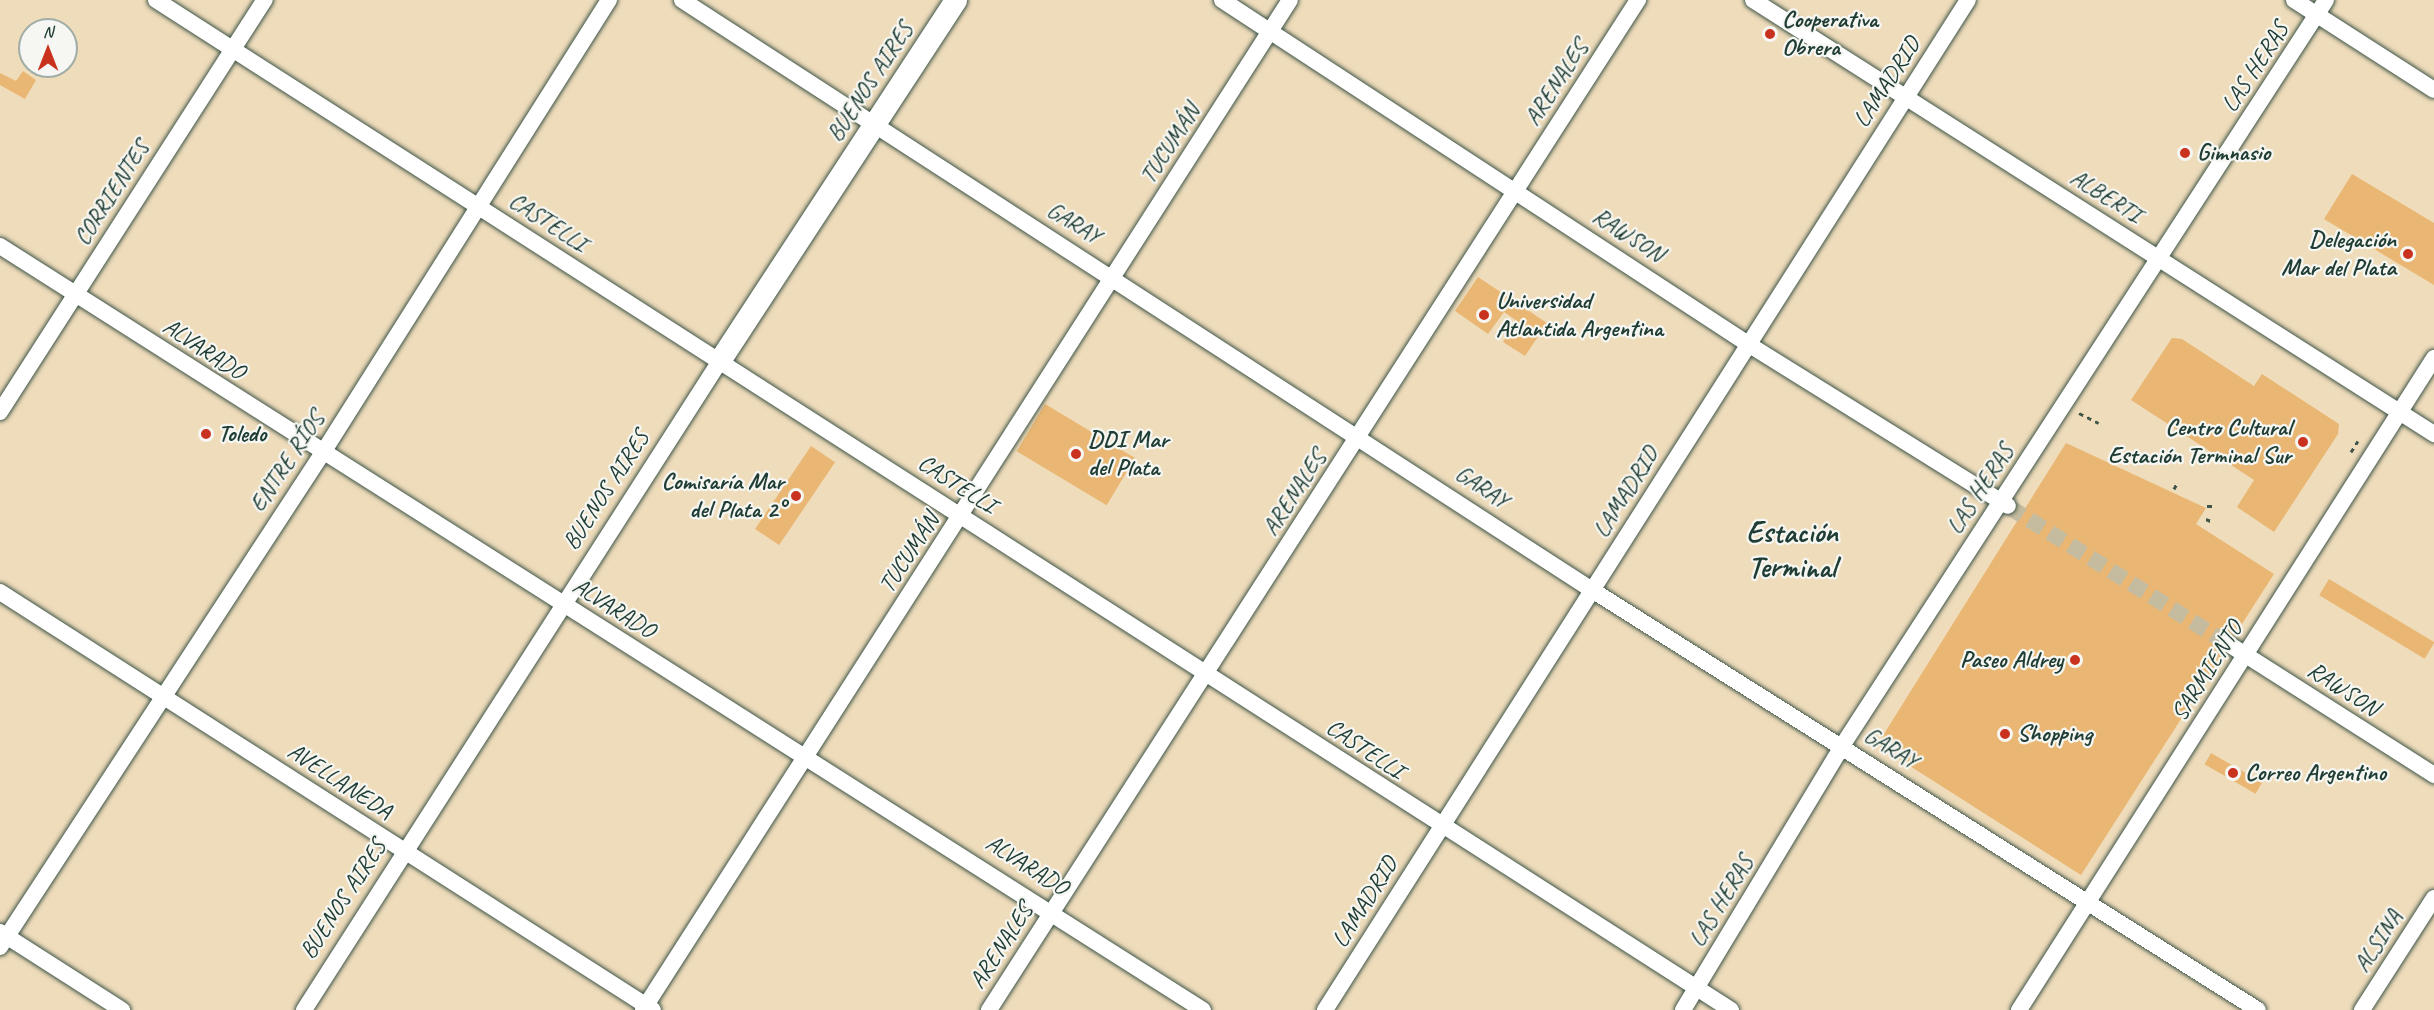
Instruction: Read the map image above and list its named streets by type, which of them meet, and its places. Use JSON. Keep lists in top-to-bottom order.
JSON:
{
  "streets": {
    "street": [
      "LAS HERAS",
      "BUENOS AIRES",
      "LAMADRID",
      "ARENALES",
      "TUCUMÁN",
      "CORRIENTES",
      "ALBERTI",
      "CASTELLI",
      "GARAY",
      "RAWSON",
      "ALVARADO",
      "ENTRE RÍOS",
      "SARMIENTO",
      "AVELLANEDA",
      "ALSINA"
    ]
  },
  "crossings": [
    ["LAS HERAS", "ALBERTI"],
    ["LAS HERAS", "CASTELLI"],
    ["LAS HERAS", "GARAY"],
    ["LAS HERAS", "RAWSON"],
    ["BUENOS AIRES", "CASTELLI"],
    ["BUENOS AIRES", "GARAY"],
    ["BUENOS AIRES", "ALVARADO"],
    ["BUENOS AIRES", "AVELLANEDA"],
    ["LAMADRID", "ALBERTI"],
    ["LAMADRID", "CASTELLI"],
    ["LAMADRID", "GARAY"],
    ["LAMADRID", "RAWSON"],
    ["ARENALES", "CASTELLI"],
    ["ARENALES", "GARAY"],
    ["ARENALES", "RAWSON"],
    ["ARENALES", "ALVARADO"],
    ["TUCUMÁN", "CASTELLI"],
    ["TUCUMÁN", "GARAY"],
    ["TUCUMÁN", "RAWSON"],
    ["TUCUMÁN", "ALVARADO"],
    ["TUCUMÁN", "AVELLANEDA"],
    ["CORRIENTES", "CASTELLI"],
    ["CORRIENTES", "ALVARADO"],
    ["ALBERTI", "SARMIENTO"],
    ["CASTELLI", "ENTRE RÍOS"],
    ["GARAY", "SARMIENTO"],
    ["RAWSON", "SARMIENTO"],
    ["ALVARADO", "ENTRE RÍOS"],
    ["ENTRE RÍOS", "AVELLANEDA"]
  ],
  "districts": ["Estación Terminal"],
  "places": [
    "Cooperativa Obrera",
    "Gimnasio",
    "Delegación Mar del Plata",
    "Universidad Atlantida Argentina",
    "Toledo",
    "Centro Cultural Estación Terminal Sur",
    "DDI Mar del Plata",
    "Comisaría Mar del Plata 2°",
    "Paseo Aldrey",
    "Shopping",
    "Correo Argentino"
  ],
  "north": "top"
}
